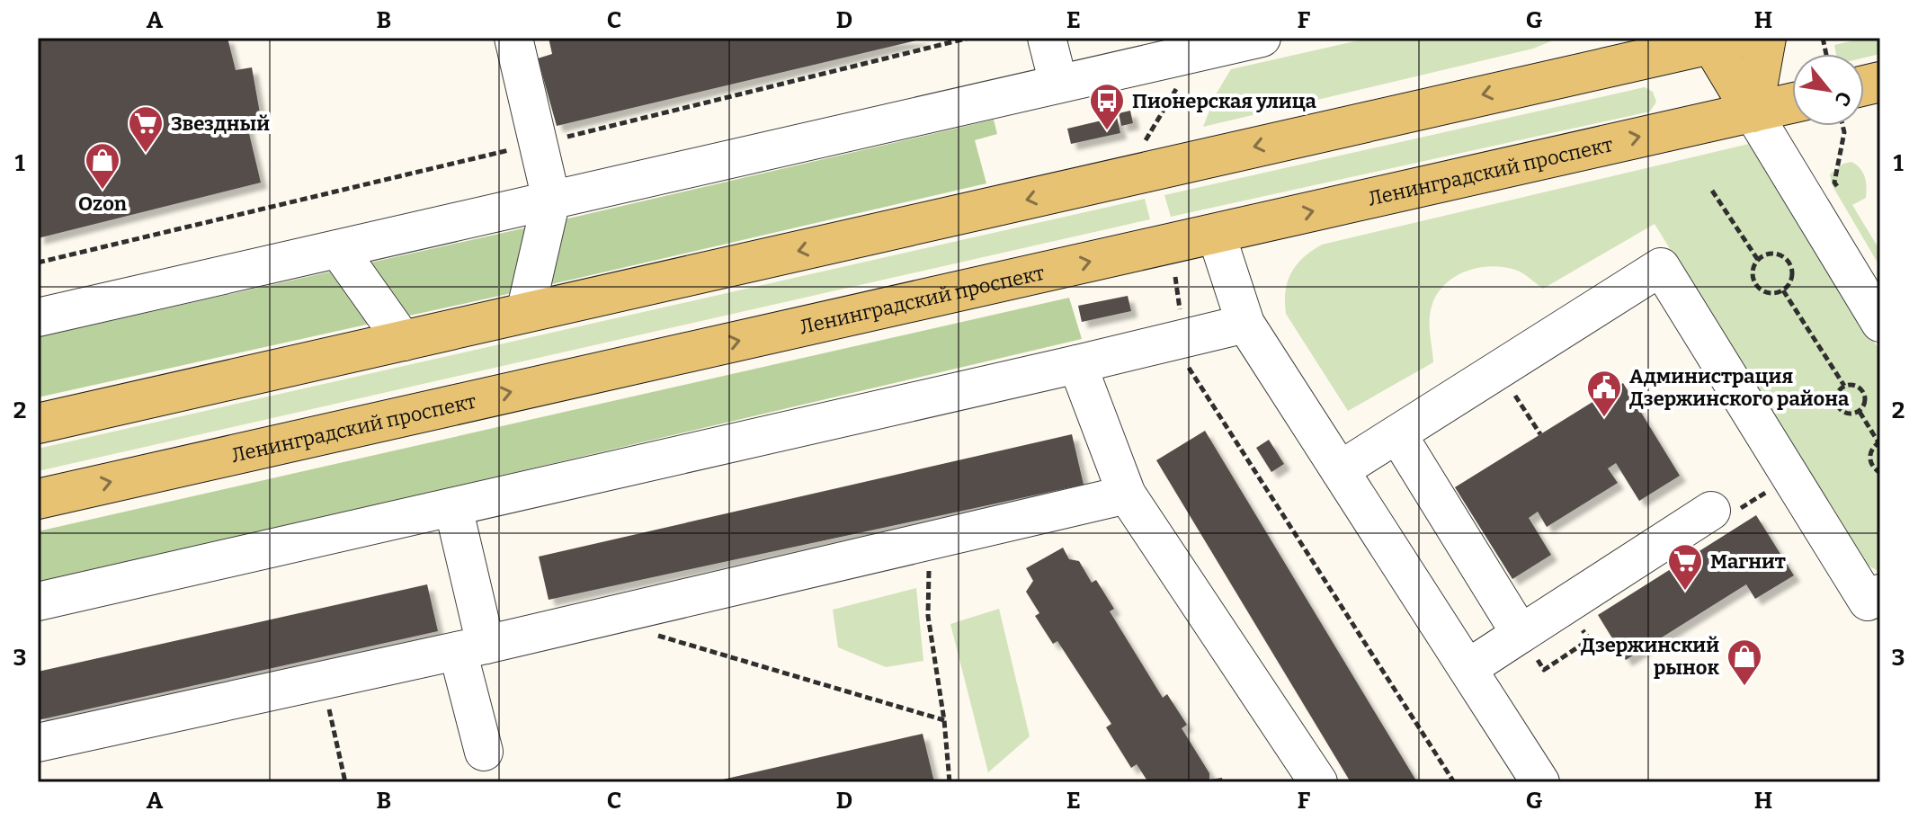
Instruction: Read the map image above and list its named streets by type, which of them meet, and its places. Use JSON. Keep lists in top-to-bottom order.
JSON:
{
  "streets": {
    "main road": ["Ленинградский проспект"]
  },
  "places": {
    "bus stop": ["Пионерская улица"],
    "supermarket": ["Звездный", "Магнит"],
    "shop": ["Ozon", "Дзержинский рынок"],
    "public building": ["Администрация Дзержинского района"]
  },
  "north": "bottom right",
  "grid": {
    "columns": [
      "A",
      "B",
      "C",
      "D",
      "E",
      "F",
      "G",
      "H"
    ],
    "rows": ["1", "2", "3"]
  }
}
